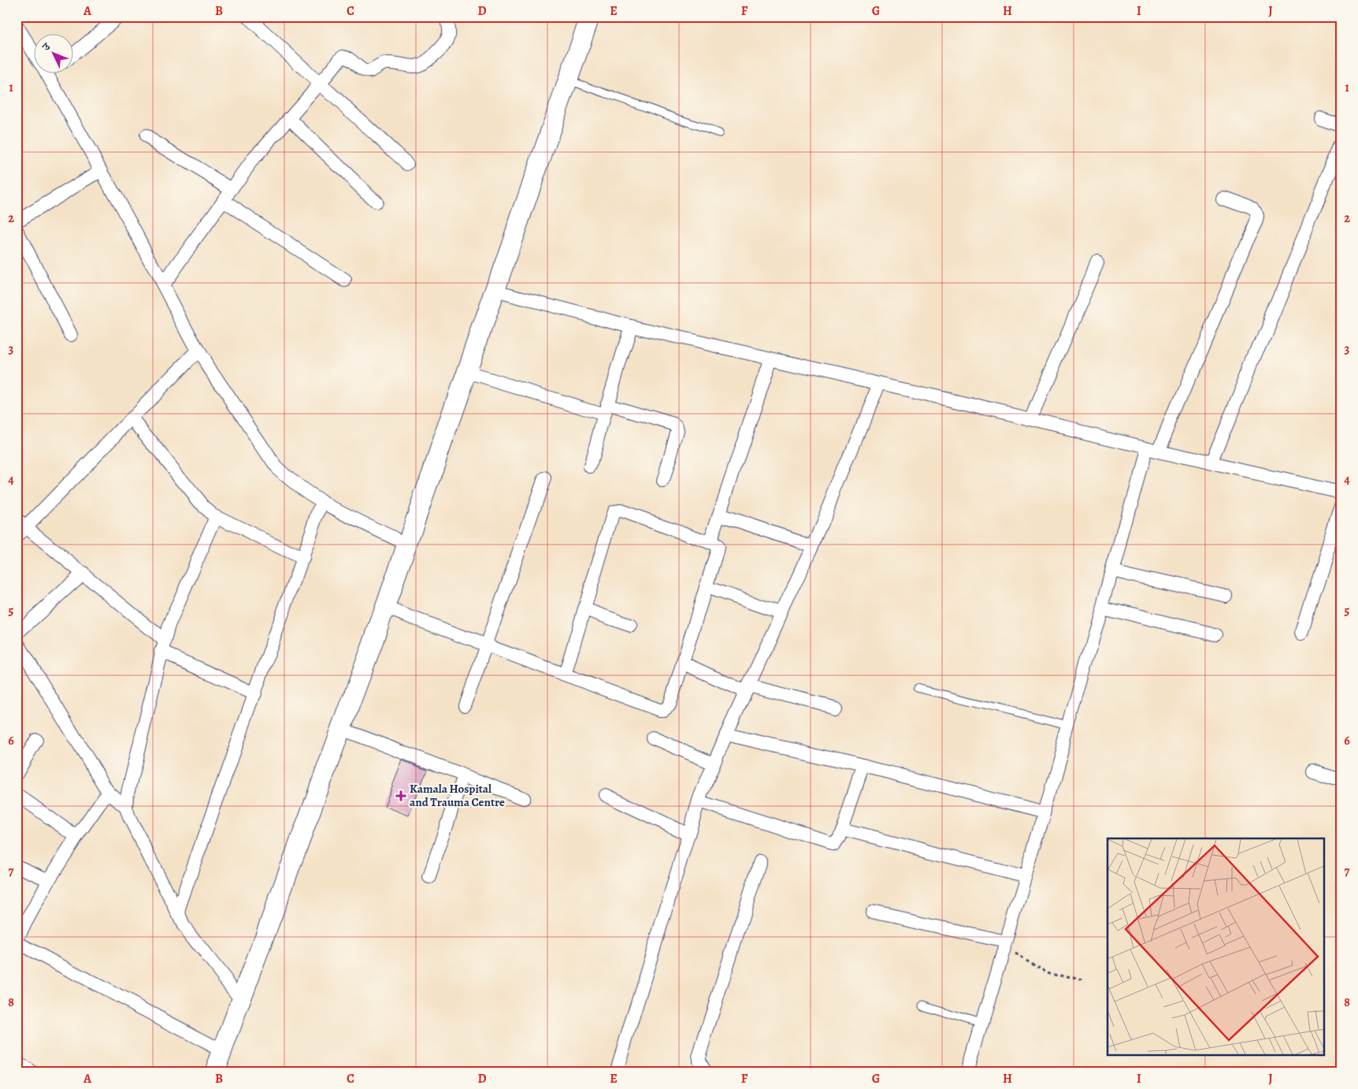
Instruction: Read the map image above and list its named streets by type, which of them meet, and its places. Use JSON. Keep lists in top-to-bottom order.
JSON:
{
  "places": {
    "health": ["Kamala Hospital and Trauma Centre"]
  },
  "north": "top left",
  "grid": {
    "columns": [
      "A",
      "B",
      "C",
      "D",
      "E",
      "F",
      "G",
      "H",
      "I",
      "J"
    ],
    "rows": [
      "1",
      "2",
      "3",
      "4",
      "5",
      "6",
      "7",
      "8"
    ]
  }
}
